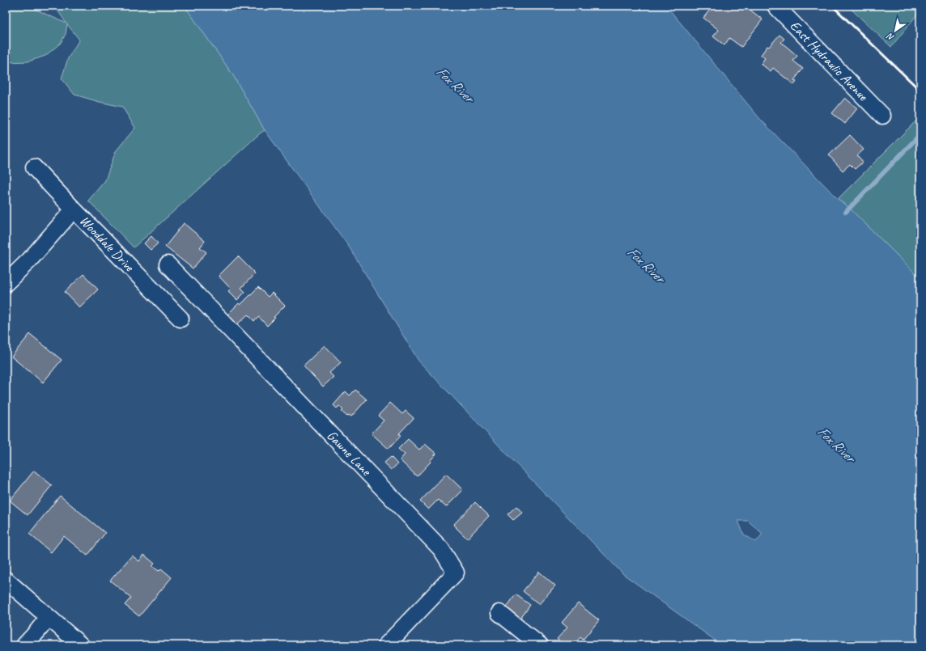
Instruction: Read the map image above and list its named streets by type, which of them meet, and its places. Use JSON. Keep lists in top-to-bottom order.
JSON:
{
  "streets": {
    "street": ["East Hydraulic Avenue", "Wooddale Drive", "Gawne Lane"]
  },
  "water": ["Fox River"],
  "north": "bottom left"
}
